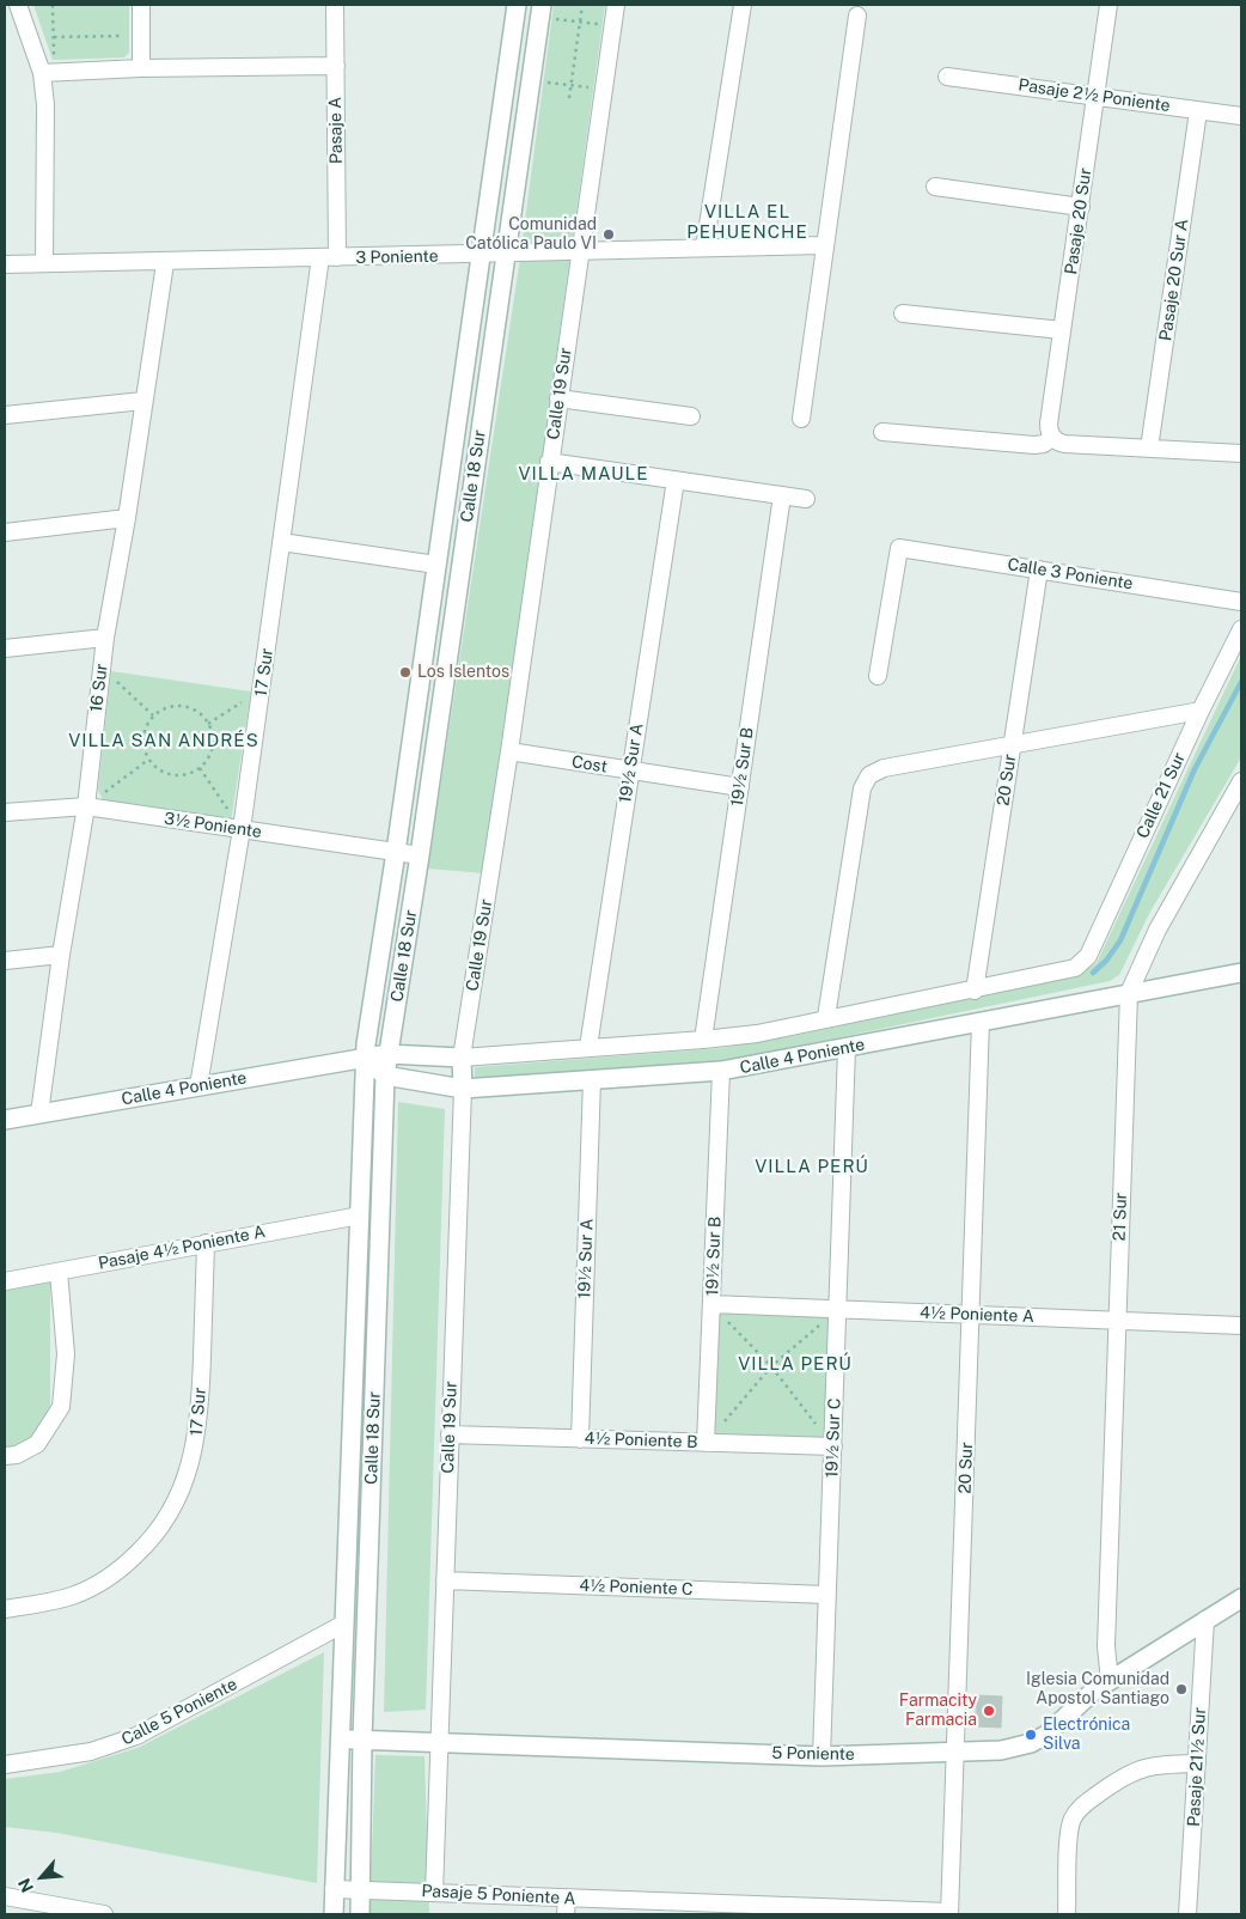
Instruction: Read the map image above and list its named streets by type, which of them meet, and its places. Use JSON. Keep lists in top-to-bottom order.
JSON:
{
  "streets": {
    "main road": [
      "Calle 19 Sur",
      "Calle 18 Sur",
      "Calle 4 Poniente",
      "5 Poniente"
    ],
    "street": [
      "Pasaje 2½ Poniente",
      "Pasaje A",
      "Pasaje 20 Sur",
      "3 Poniente",
      "Pasaje 20 Sur A",
      "Calle 3 Poniente",
      "17 Sur",
      "16 Sur",
      "19½ Sur A",
      "Cost",
      "19½ Sur B",
      "20 Sur",
      "Calle 21 Sur",
      "3½ Poniente",
      "21 Sur",
      "Pasaje 4½ Poniente A",
      "4½ Poniente A",
      "19½ Sur C",
      "4½ Poniente B",
      "4½ Poniente C",
      "Calle 5 Poniente",
      "Pasaje 21½ Sur",
      "Pasaje 5 Poniente A"
    ]
  },
  "crossings": [
    ["Pasaje 2½ Poniente", "Pasaje 20 Sur"],
    ["Pasaje 2½ Poniente", "Pasaje 20 Sur A"],
    ["Pasaje A", "3 Poniente"],
    ["3 Poniente", "Calle 19 Sur"],
    ["3 Poniente", "Calle 18 Sur"],
    ["3 Poniente", "17 Sur"],
    ["3 Poniente", "16 Sur"],
    ["Calle 19 Sur", "Cost"],
    ["Calle 19 Sur", "Calle 4 Poniente"],
    ["Calle 19 Sur", "4½ Poniente B"],
    ["Calle 19 Sur", "4½ Poniente C"],
    ["Calle 19 Sur", "5 Poniente"],
    ["Calle 19 Sur", "Pasaje 5 Poniente A"],
    ["Calle 18 Sur", "3½ Poniente"],
    ["Calle 18 Sur", "Calle 4 Poniente"],
    ["Calle 18 Sur", "Pasaje 4½ Poniente A"],
    ["Calle 18 Sur", "Calle 5 Poniente"],
    ["Calle 18 Sur", "5 Poniente"],
    ["Calle 18 Sur", "Pasaje 5 Poniente A"],
    ["Calle 3 Poniente", "20 Sur"],
    ["17 Sur", "3½ Poniente"],
    ["17 Sur", "Calle 4 Poniente"],
    ["17 Sur", "Pasaje 4½ Poniente A"],
    ["16 Sur", "3½ Poniente"],
    ["16 Sur", "Calle 4 Poniente"],
    ["19½ Sur A", "Cost"],
    ["19½ Sur A", "Calle 4 Poniente"],
    ["19½ Sur A", "4½ Poniente B"],
    ["Cost", "19½ Sur B"],
    ["19½ Sur B", "Calle 4 Poniente"],
    ["19½ Sur B", "4½ Poniente A"],
    ["19½ Sur B", "4½ Poniente B"],
    ["20 Sur", "Calle 4 Poniente"],
    ["20 Sur", "4½ Poniente A"],
    ["20 Sur", "5 Poniente"],
    ["20 Sur", "Pasaje 5 Poniente A"],
    ["Calle 21 Sur", "Calle 4 Poniente"],
    ["Calle 4 Poniente", "21 Sur"],
    ["Calle 4 Poniente", "19½ Sur C"],
    ["21 Sur", "4½ Poniente A"],
    ["21 Sur", "5 Poniente"],
    ["4½ Poniente A", "19½ Sur C"],
    ["19½ Sur C", "4½ Poniente B"],
    ["19½ Sur C", "4½ Poniente C"],
    ["19½ Sur C", "5 Poniente"],
    ["5 Poniente", "Pasaje 21½ Sur"]
  ],
  "districts": [
    "VILLA EL PEHUENCHE",
    "VILLA MAULE",
    "VILLA SAN ANDRÉS",
    "VILLA PERÚ",
    "VILLA PERÚ"
  ],
  "places": [
    "Comunidad Católica Paulo VI",
    "Los Islentos",
    "Iglesia Comunidad Apostol Santiago",
    "Farmacity Farmacia",
    "Electrónica Silva"
  ],
  "north": "bottom left"
}
